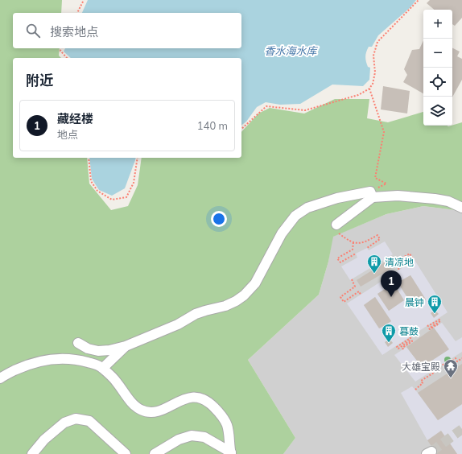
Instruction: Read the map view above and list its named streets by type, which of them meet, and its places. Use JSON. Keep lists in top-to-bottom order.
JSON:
{
  "water": ["香水海水库"],
  "places": {
    "building": ["清凉地", "晨钟", "暮鼓"],
    "temple": ["大雄宝殿"]
  },
  "page": {
    "map_buttons": ["+", "−"],
    "search": "搜索地点",
    "heading": "附近",
    "list": [
      {
        "mark": "1",
        "name": "藏经楼",
        "note": "地点",
        "value": "140 m"
      }
    ],
    "pins": "1"
  }
}
